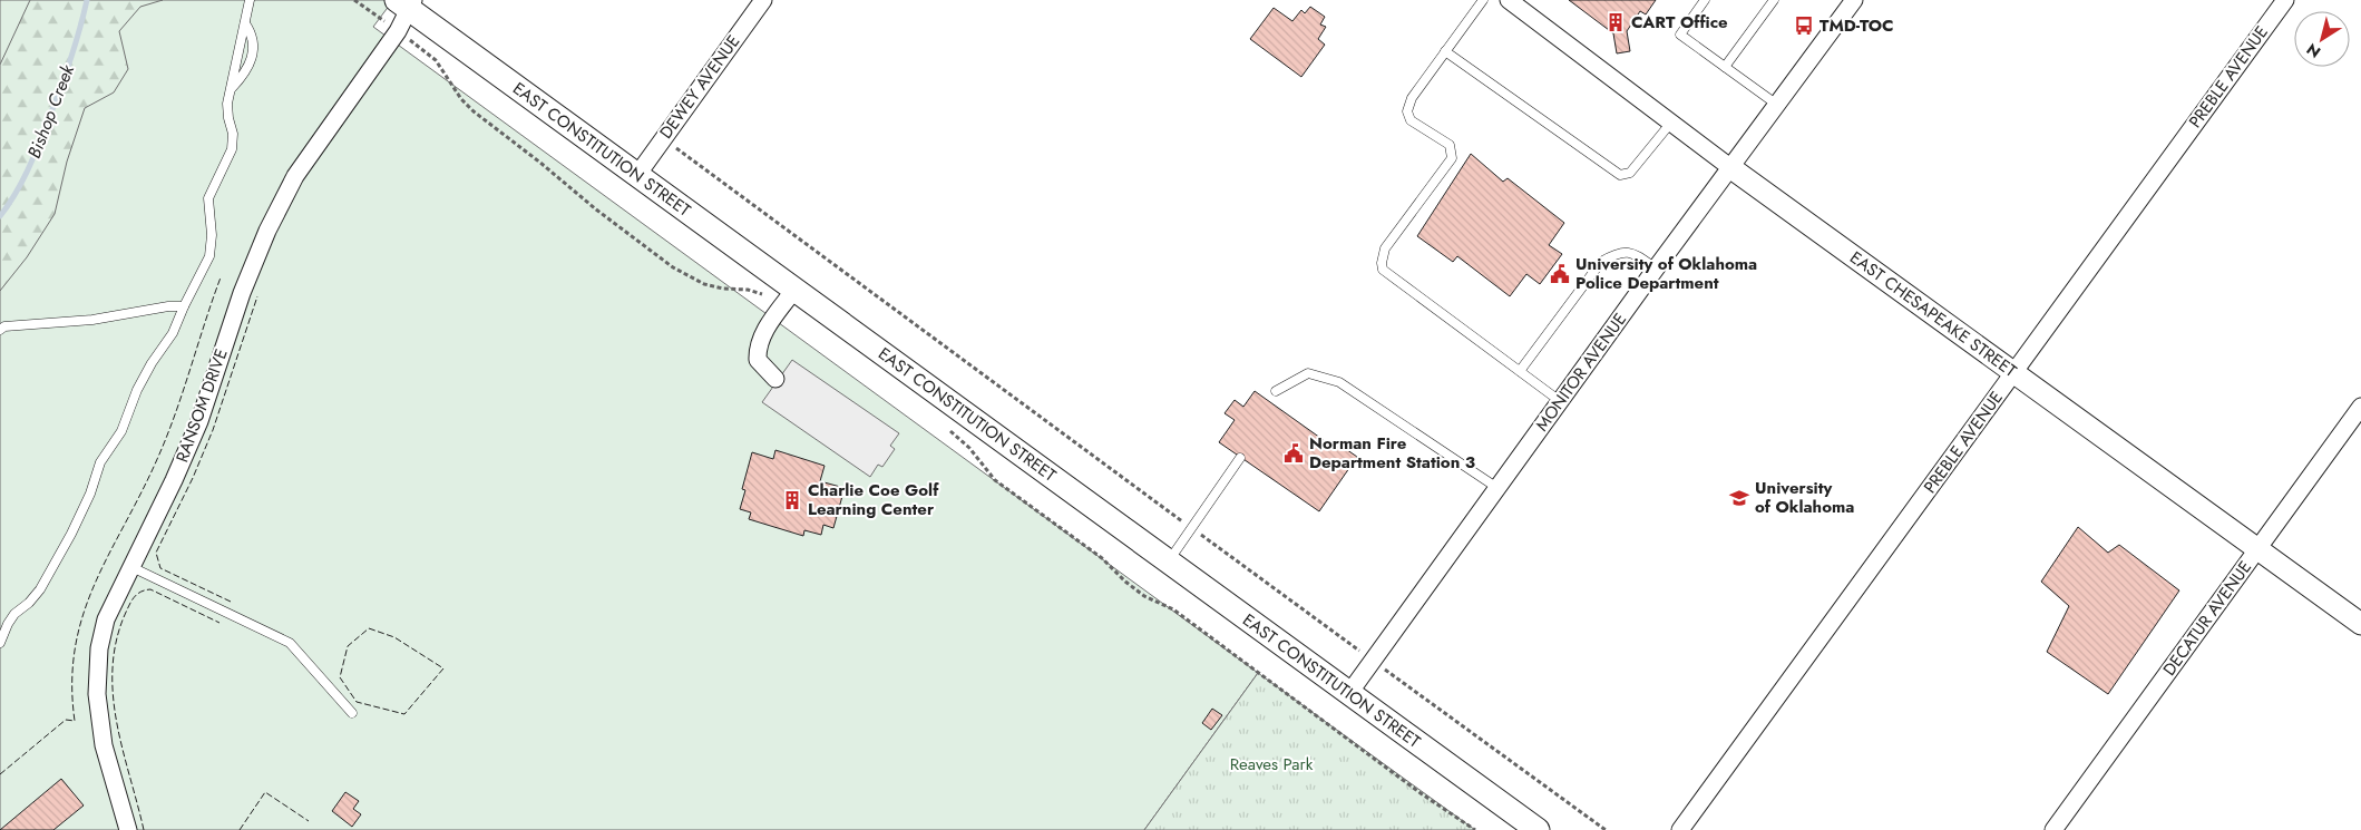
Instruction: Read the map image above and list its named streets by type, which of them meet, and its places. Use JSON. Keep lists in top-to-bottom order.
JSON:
{
  "streets": {
    "main road": ["EAST CONSTITUTION STREET"],
    "street": [
      "PREBLE AVENUE",
      "DEWEY AVENUE",
      "EAST CHESAPEAKE STREET",
      "MONITOR AVENUE",
      "RANSOM DRIVE",
      "DECATUR AVENUE"
    ]
  },
  "crossings": [
    ["PREBLE AVENUE", "EAST CHESAPEAKE STREET"],
    ["DEWEY AVENUE", "EAST CONSTITUTION STREET"],
    ["EAST CONSTITUTION STREET", "MONITOR AVENUE"],
    ["EAST CONSTITUTION STREET", "RANSOM DRIVE"],
    ["EAST CHESAPEAKE STREET", "MONITOR AVENUE"],
    ["EAST CHESAPEAKE STREET", "DECATUR AVENUE"]
  ],
  "water": ["Bishop Creek"],
  "parks": ["Reaves Park"],
  "places": {
    "building": ["CART Office", "Charlie Coe Golf Learning Center"],
    "bus stop": ["TMD-TOC"],
    "public building": ["University of Oklahoma Police Department", "Norman Fire Department Station 3"],
    "school or university": ["University of Oklahoma"]
  },
  "north": "bottom left"
}
